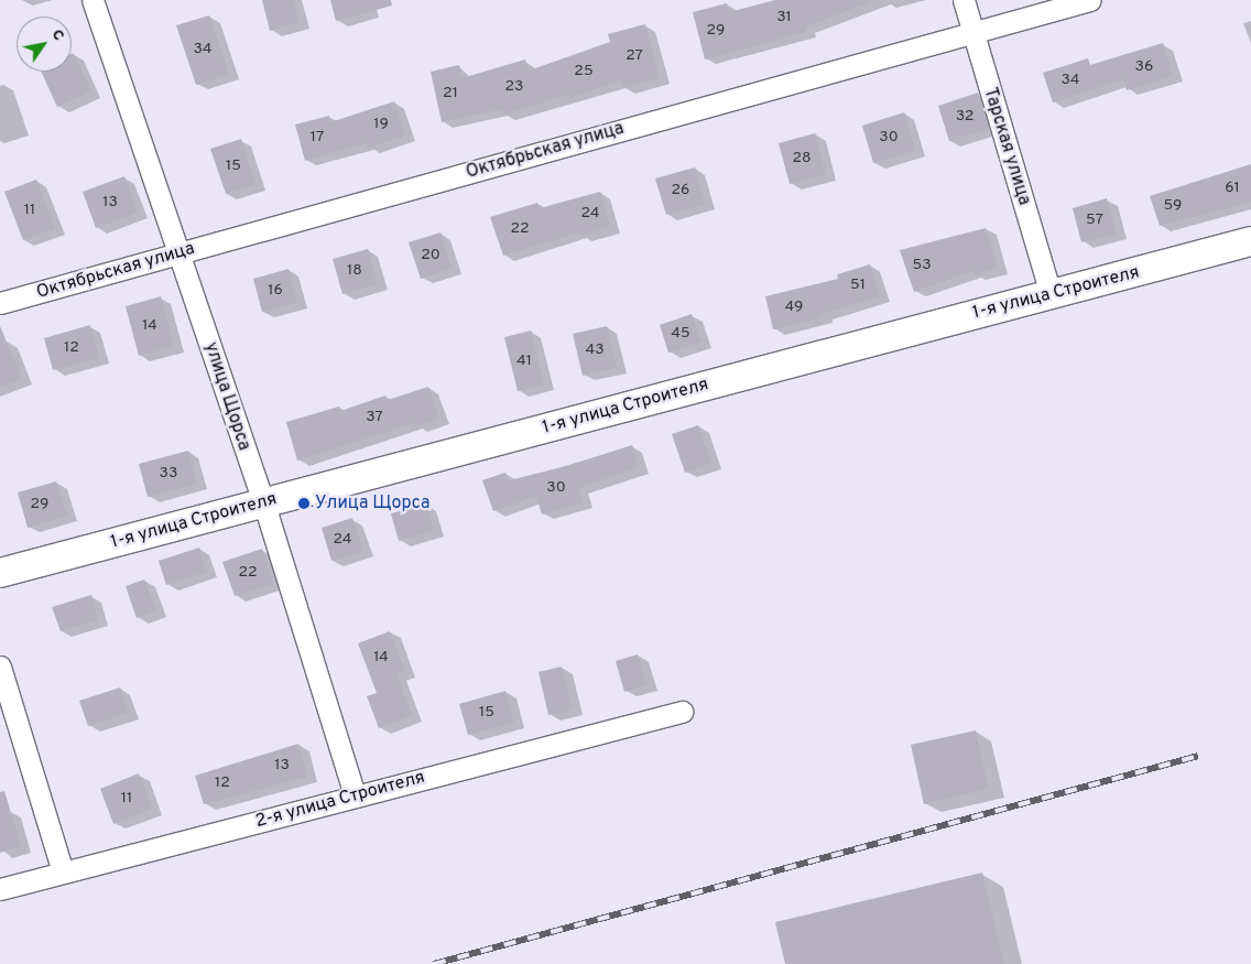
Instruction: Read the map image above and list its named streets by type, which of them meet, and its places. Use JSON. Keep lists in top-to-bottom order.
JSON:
{
  "streets": {
    "street": [
      "Тарская улица",
      "Октябрьская улица",
      "1-я улица Строителя",
      "улица Щорса",
      "2-я улица Строителя"
    ]
  },
  "crossings": [
    ["Тарская улица", "Октябрьская улица"],
    ["Тарская улица", "1-я улица Строителя"],
    ["Октябрьская улица", "улица Щорса"],
    ["1-я улица Строителя", "улица Щорса"],
    ["улица Щорса", "2-я улица Строителя"]
  ],
  "places": ["Улица Щорса"],
  "house_numbers": [
    "31",
    "29",
    "34",
    "27",
    "36",
    "25",
    "34",
    "23",
    "21",
    "32",
    "19",
    "17",
    "30",
    "28",
    "15",
    "61",
    "26",
    "13",
    "59",
    "11",
    "24",
    "57",
    "22",
    "20",
    "53",
    "18",
    "51",
    "16",
    "49",
    "14",
    "45",
    "12",
    "43",
    "41",
    "37",
    "33",
    "30",
    "29",
    "24",
    "22",
    "14",
    "15",
    "13",
    "12",
    "11"
  ],
  "north": "top right"
}
